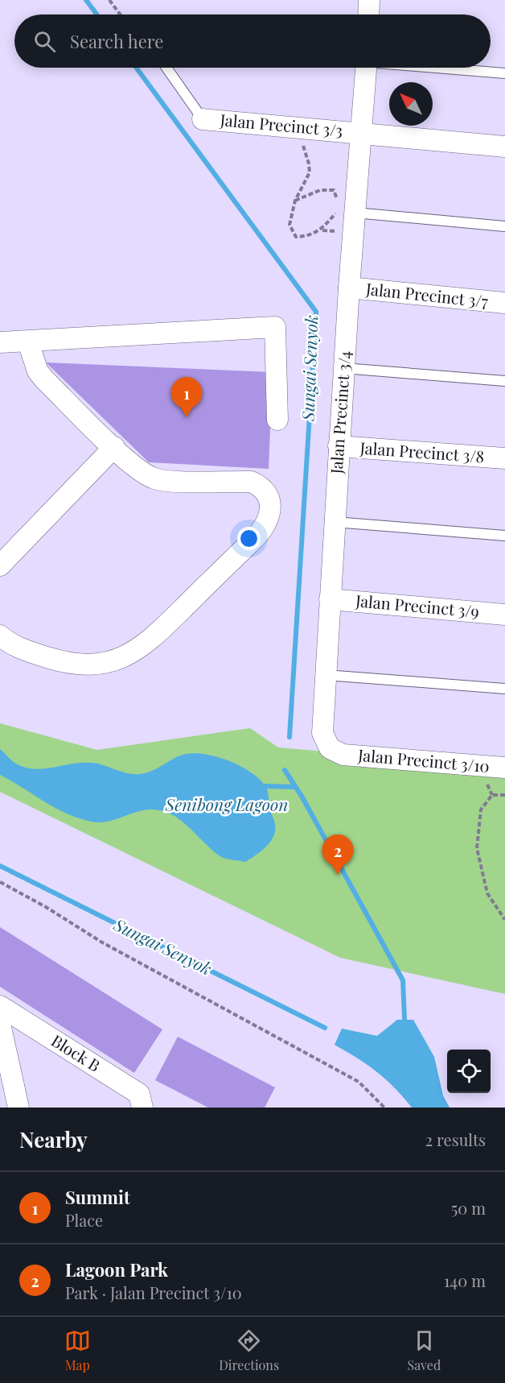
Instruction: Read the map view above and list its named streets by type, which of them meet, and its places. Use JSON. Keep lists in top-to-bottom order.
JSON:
{
  "streets": {
    "street": [
      "Jalan Precinct 3/3",
      "Jalan Precinct 3/7",
      "Jalan Precinct 3/4",
      "Jalan Precinct 3/8",
      "Jalan Precinct 3/9",
      "Jalan Precinct 3/10",
      "Block B"
    ]
  },
  "crossings": [
    ["Jalan Precinct 3/3", "Jalan Precinct 3/4"],
    ["Jalan Precinct 3/7", "Jalan Precinct 3/4"],
    ["Jalan Precinct 3/4", "Jalan Precinct 3/8"],
    ["Jalan Precinct 3/4", "Jalan Precinct 3/9"],
    ["Jalan Precinct 3/4", "Jalan Precinct 3/10"]
  ],
  "water": ["Sungai Senyok", "Senibong Lagoon"],
  "north": "top left",
  "page": {
    "search": "Search here",
    "pins": ["1", "2"],
    "heading": ["Nearby", "2 results"],
    "list": [
      {
        "mark": "1",
        "name": "Summit",
        "note": "Place",
        "value": "50 m"
      },
      {
        "mark": "2",
        "name": "Lagoon Park",
        "note": "Park · Jalan Precinct 3/10",
        "value": "140 m"
      }
    ],
    "nav": ["Map", "Directions", "Saved"]
  }
}
